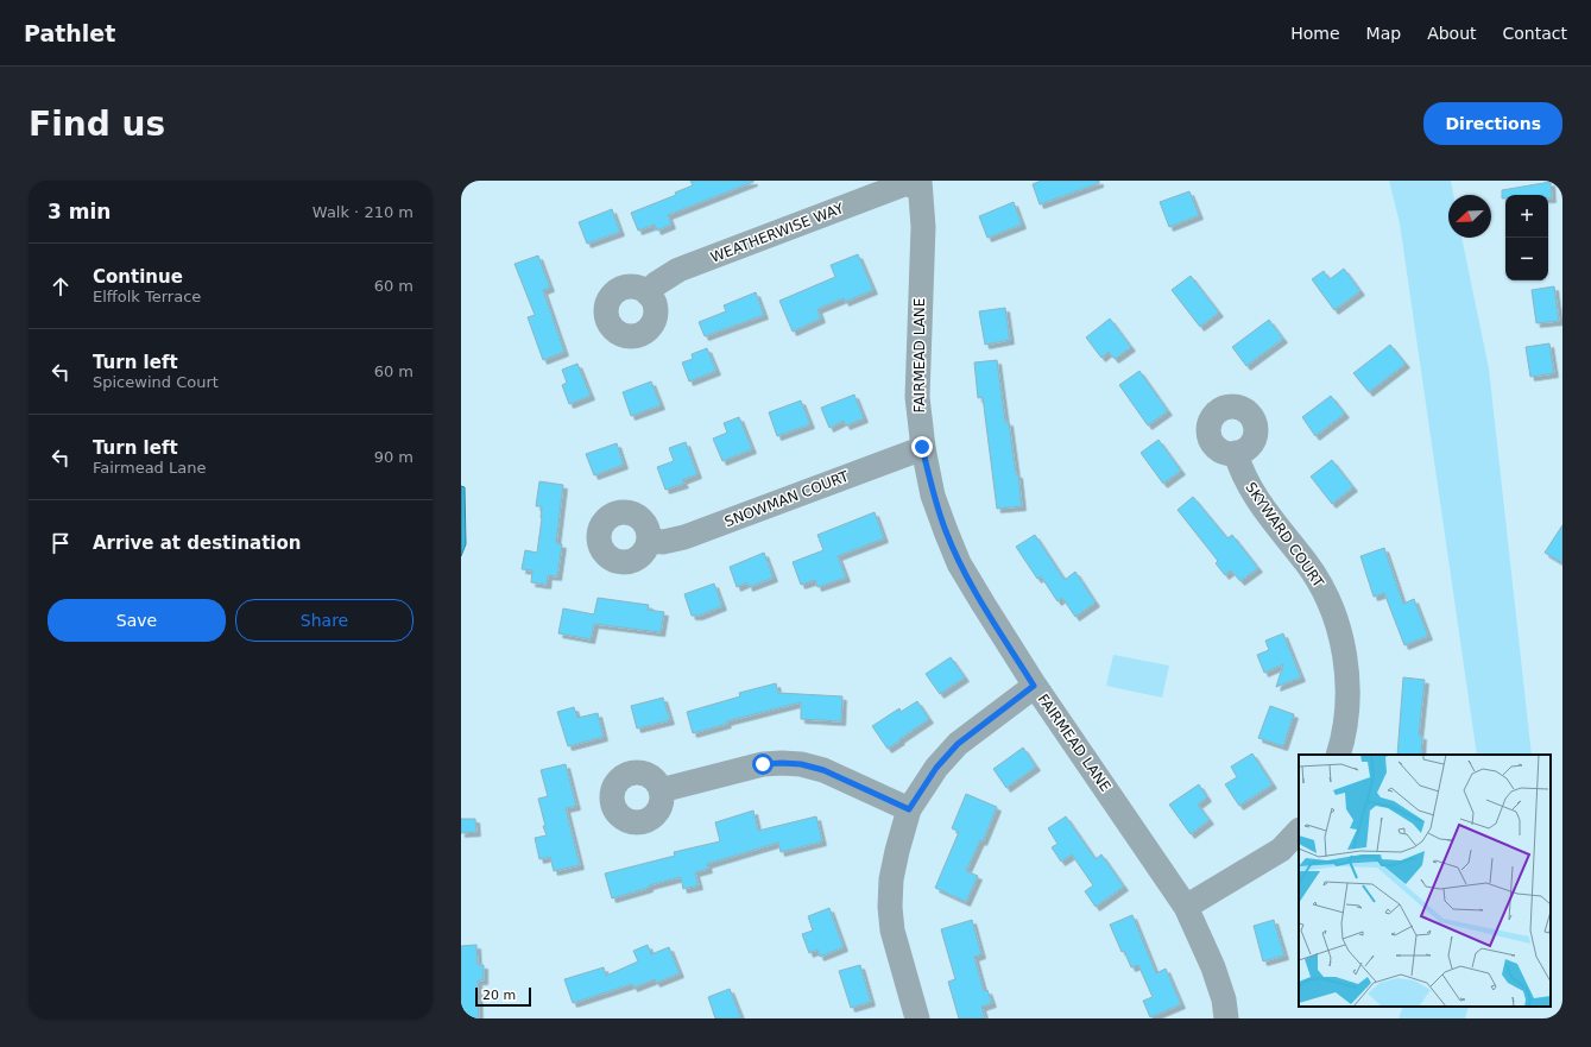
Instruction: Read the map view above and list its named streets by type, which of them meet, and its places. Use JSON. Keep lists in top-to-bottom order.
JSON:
{
  "streets": {
    "street": [
      "WEATHERWISE WAY",
      "FAIRMEAD LANE",
      "SNOWMAN COURT",
      "SKYWARD COURT"
    ]
  },
  "crossings": [
    ["FAIRMEAD LANE", "SNOWMAN COURT"]
  ],
  "scale_bar": "20 m",
  "north": "bottom left",
  "page": {
    "header": "Pathlet",
    "nav": [
      "Home",
      "Map",
      "About",
      "Contact"
    ],
    "buttons": [
      "Directions",
      ["Save", "Share"]
    ],
    "title": "Find us",
    "heading": ["3 min", "Walk · 210 m"],
    "map_buttons": ["+", "−"],
    "list": [
      ["Continue", "Elffolk Terrace", "60 m"],
      ["Turn left", "Spicewind Court", "60 m"],
      ["Turn left", "Fairmead Lane", "90 m"],
      "Arrive at destination"
    ],
    "scale": "20 m"
  }
}
